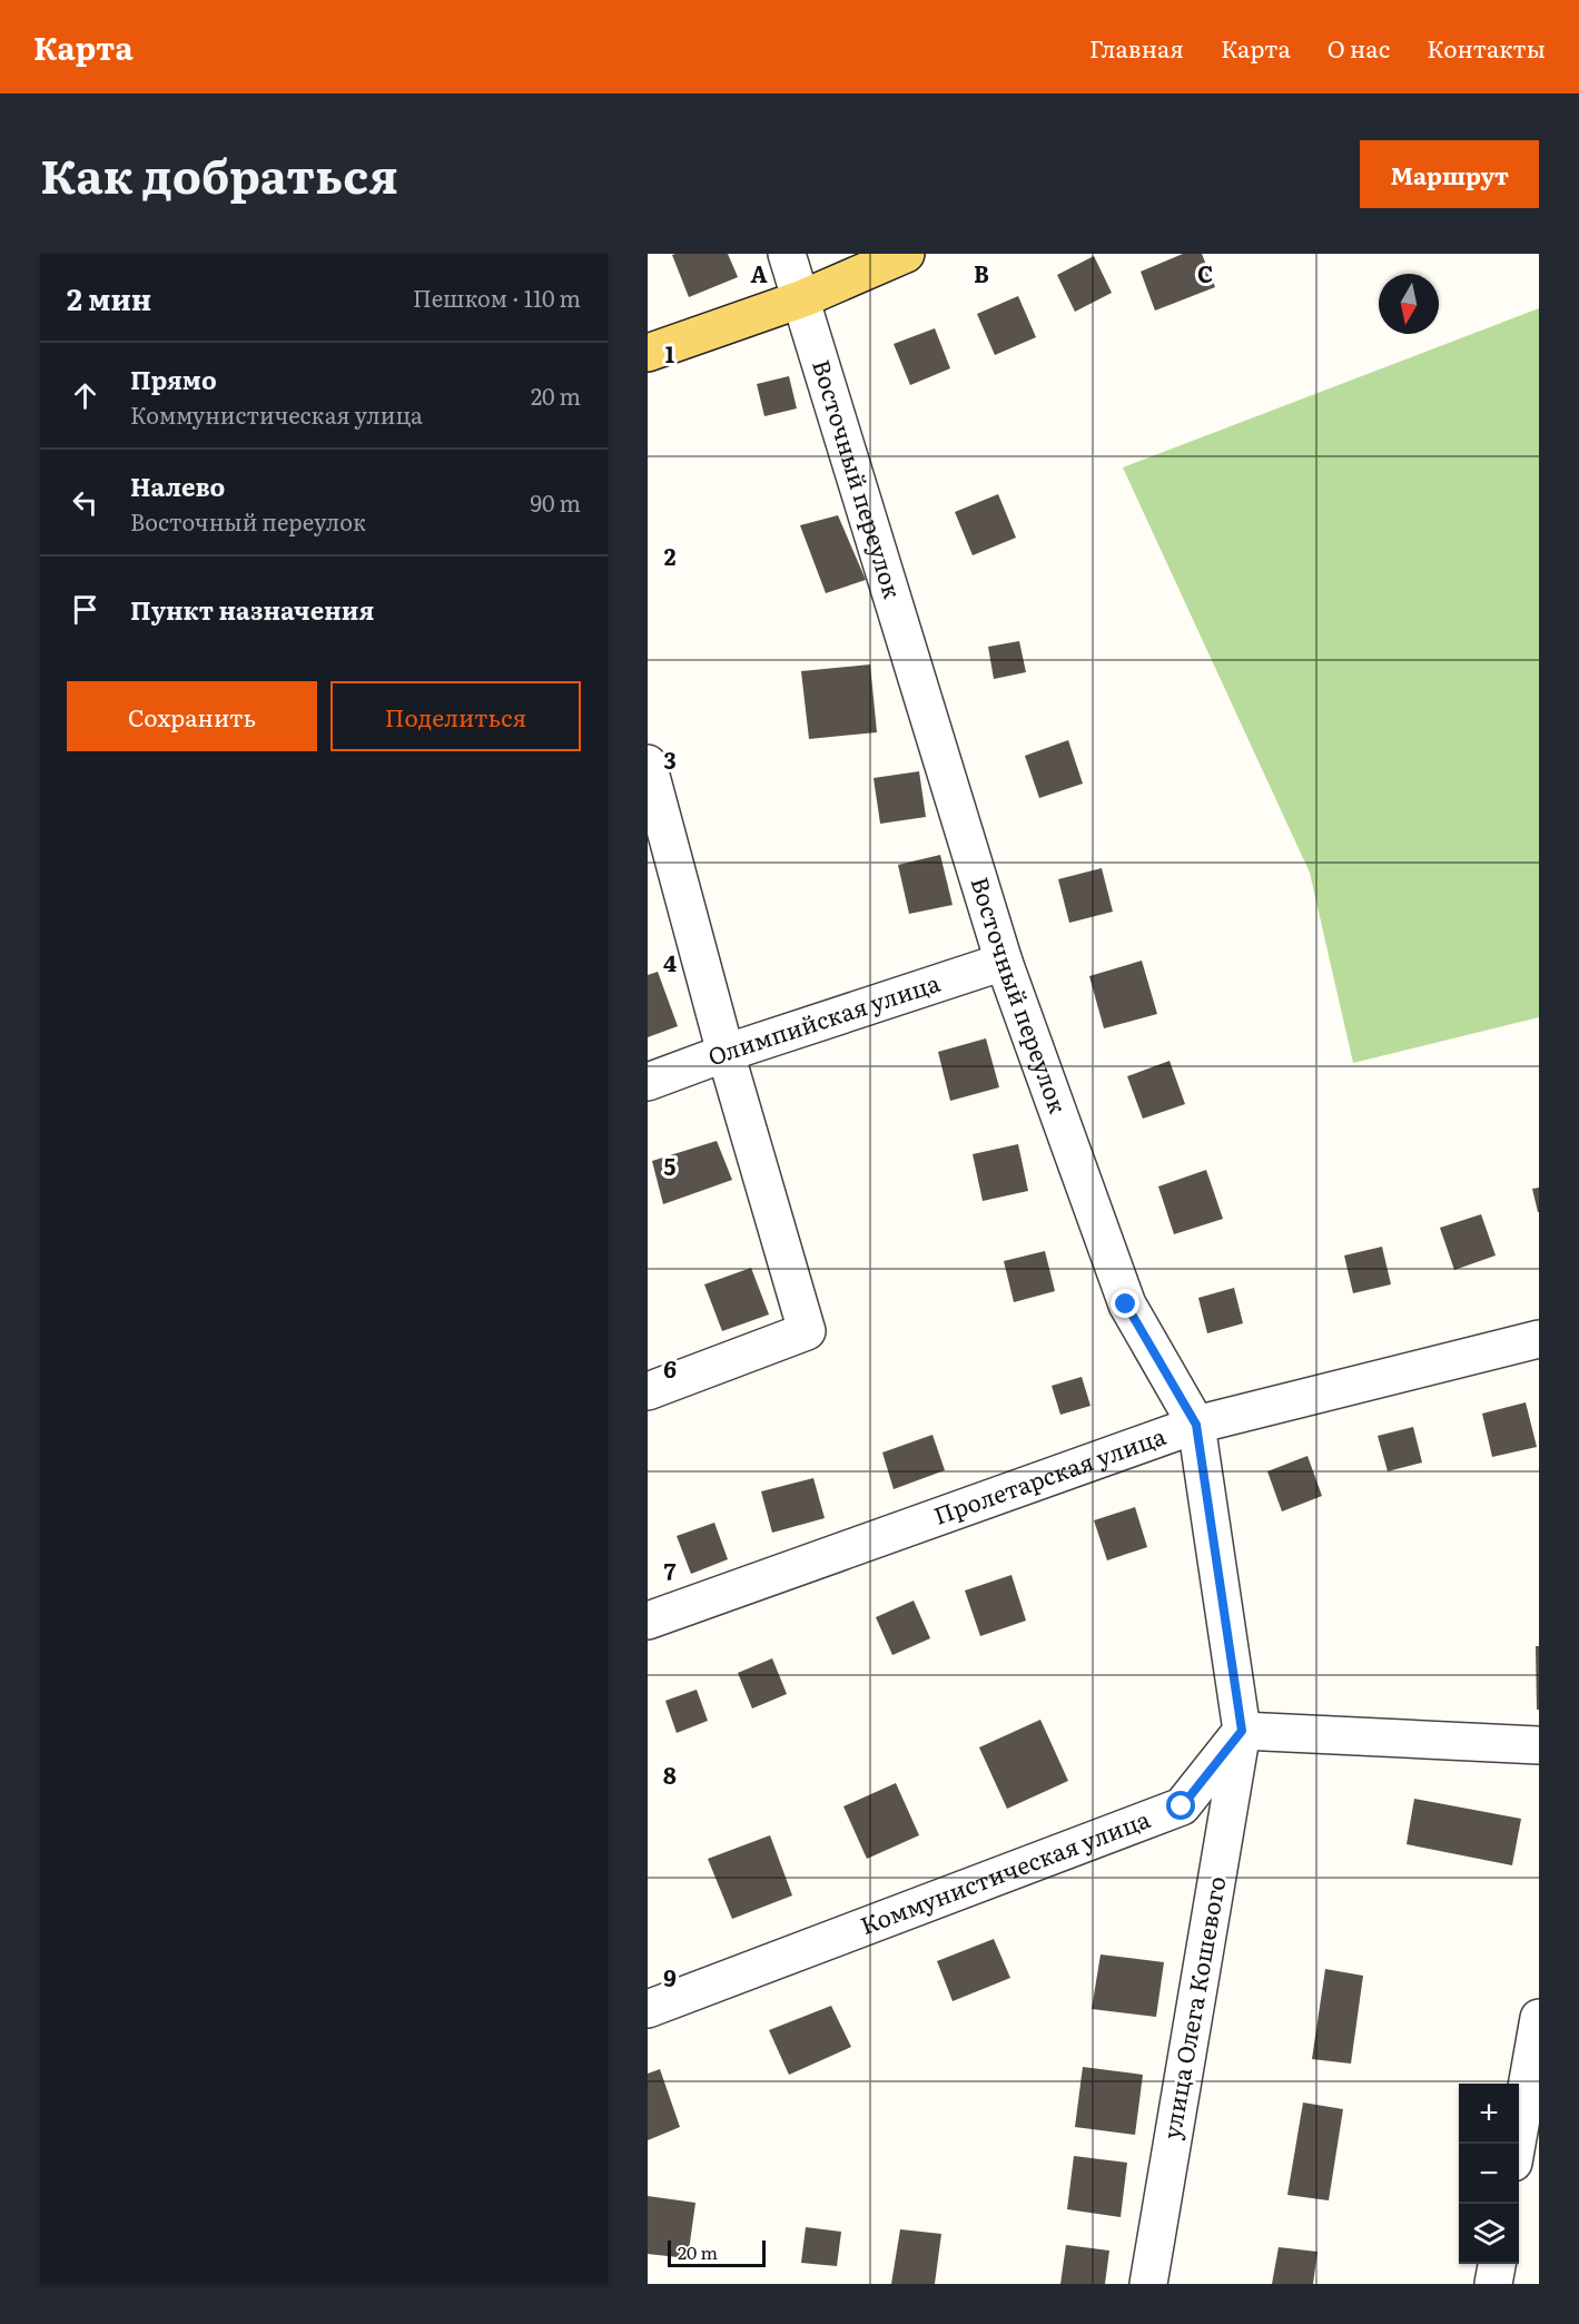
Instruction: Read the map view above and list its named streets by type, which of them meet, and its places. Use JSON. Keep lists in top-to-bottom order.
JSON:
{
  "streets": {
    "street": [
      "Восточный переулок",
      "Олимпийская улица",
      "Пролетарская улица",
      "Коммунистическая улица",
      "улица Олега Кошевого"
    ]
  },
  "crossings": [
    ["Восточный переулок", "Олимпийская улица"],
    ["Восточный переулок", "Пролетарская улица"],
    ["Восточный переулок", "Коммунистическая улица"],
    ["Восточный переулок", "улица Олега Кошевого"],
    ["Коммунистическая улица", "улица Олега Кошевого"]
  ],
  "scale_bar": "20 m",
  "north": "bottom",
  "page": {
    "header": "Карта",
    "nav": [
      "Главная",
      "Карта",
      "О нас",
      "Контакты"
    ],
    "title": "Как добраться",
    "buttons": [
      "Маршрут",
      ["Сохранить", "Поделиться"]
    ],
    "heading": ["2 мин", "Пешком · 110 m"],
    "list": [
      ["Прямо", "Коммунистическая улица", "20 m"],
      ["Налево", "Восточный переулок", "90 m"],
      "Пункт назначения"
    ],
    "map_buttons": ["+", "−"],
    "scale": "20 m"
  },
  "grid": {
    "columns": ["A", "B", "C"],
    "rows": [
      "1",
      "2",
      "3",
      "4",
      "5",
      "6",
      "7",
      "8",
      "9"
    ]
  }
}
